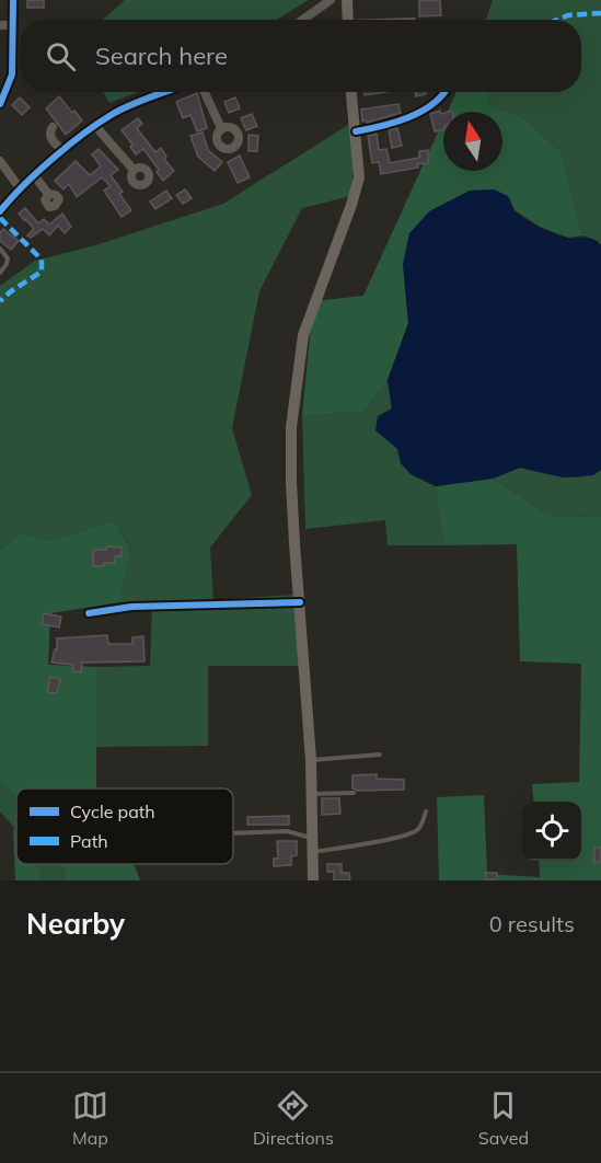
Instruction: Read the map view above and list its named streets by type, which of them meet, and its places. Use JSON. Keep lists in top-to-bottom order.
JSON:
{
  "legend": ["Cycle path", "Path"],
  "north": "top",
  "page": {
    "search": "Search here",
    "heading": ["Nearby", "0 results"],
    "nav": ["Map", "Directions", "Saved"]
  }
}
